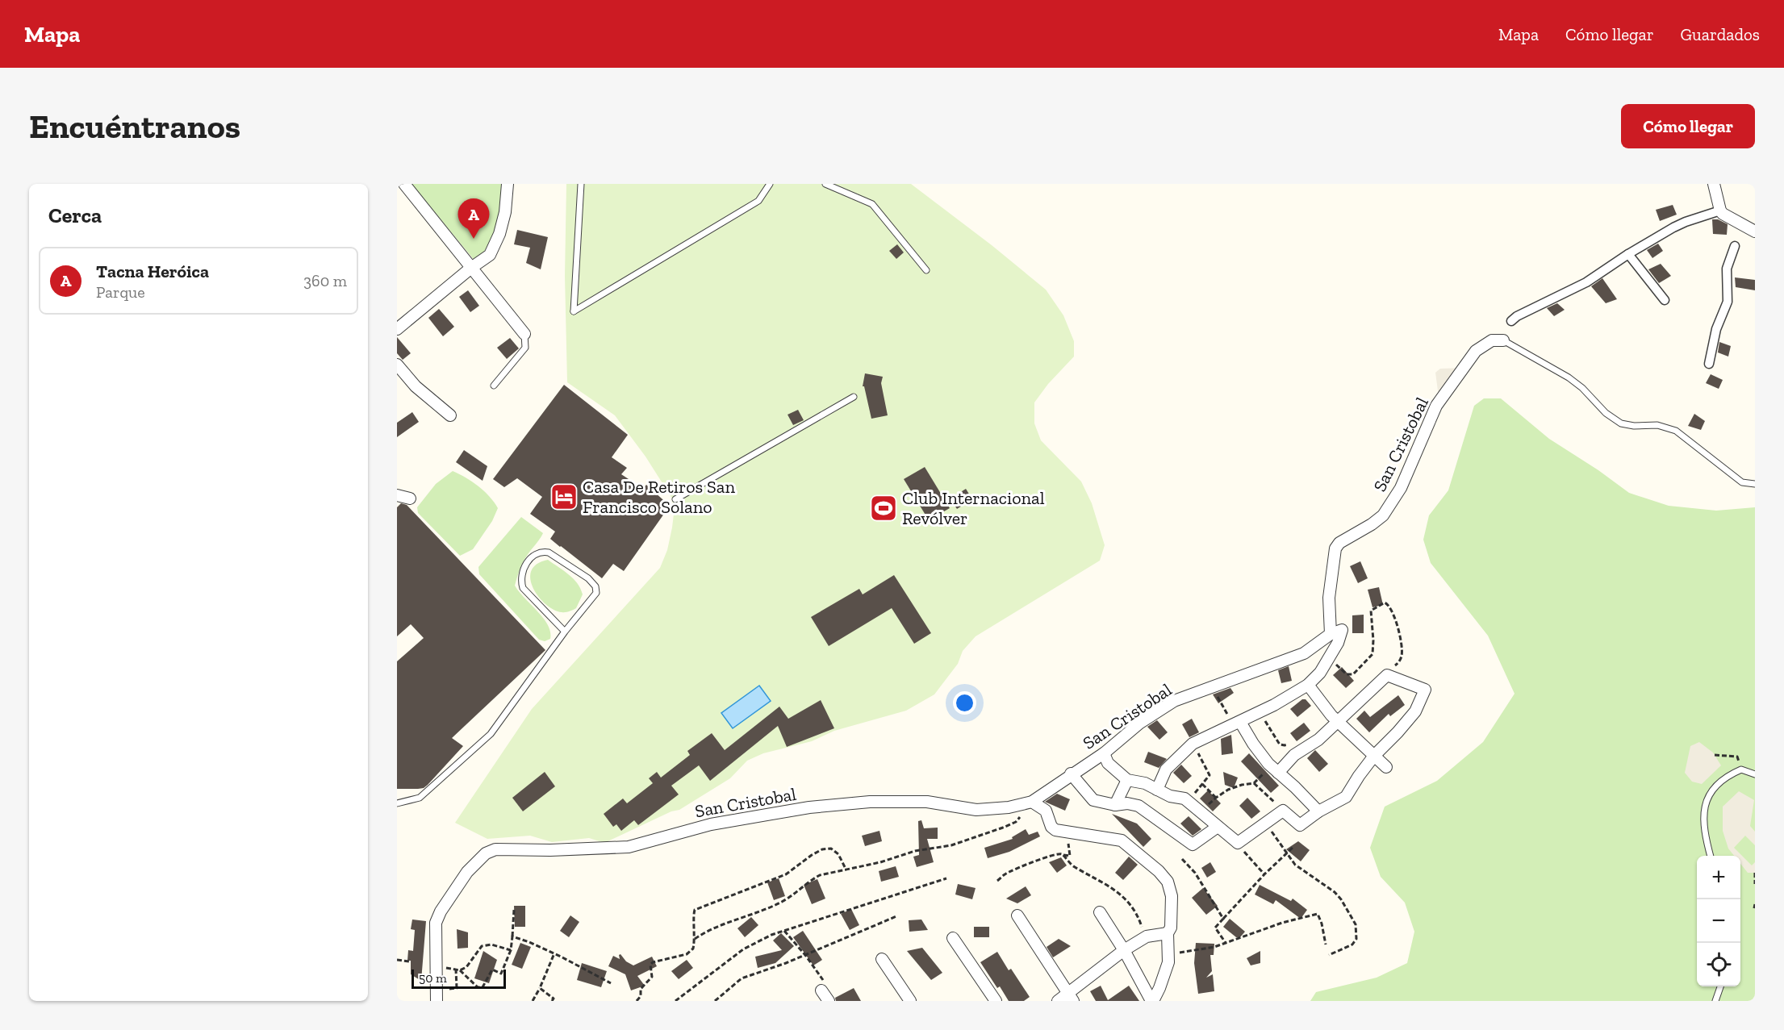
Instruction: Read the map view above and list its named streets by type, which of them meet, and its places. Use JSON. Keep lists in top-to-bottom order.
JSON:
{
  "streets": {
    "street": ["San Cristobal"]
  },
  "places": {
    "hotel": ["Casa De Retiros San Francisco Solano"],
    "sports": ["Club Internacional Revólver"]
  },
  "scale_bar": "50 m",
  "page": {
    "header": "Mapa",
    "nav": ["Mapa", "Cómo llegar", "Guardados"],
    "buttons": "Cómo llegar",
    "title": "Encuéntranos",
    "heading": "Cerca",
    "pins": "A",
    "list": [
      {
        "mark": "A",
        "name": "Tacna Heróica",
        "note": "Parque",
        "value": "360 m"
      }
    ],
    "map_buttons": ["+", "−"],
    "scale": "50 m"
  }
}
